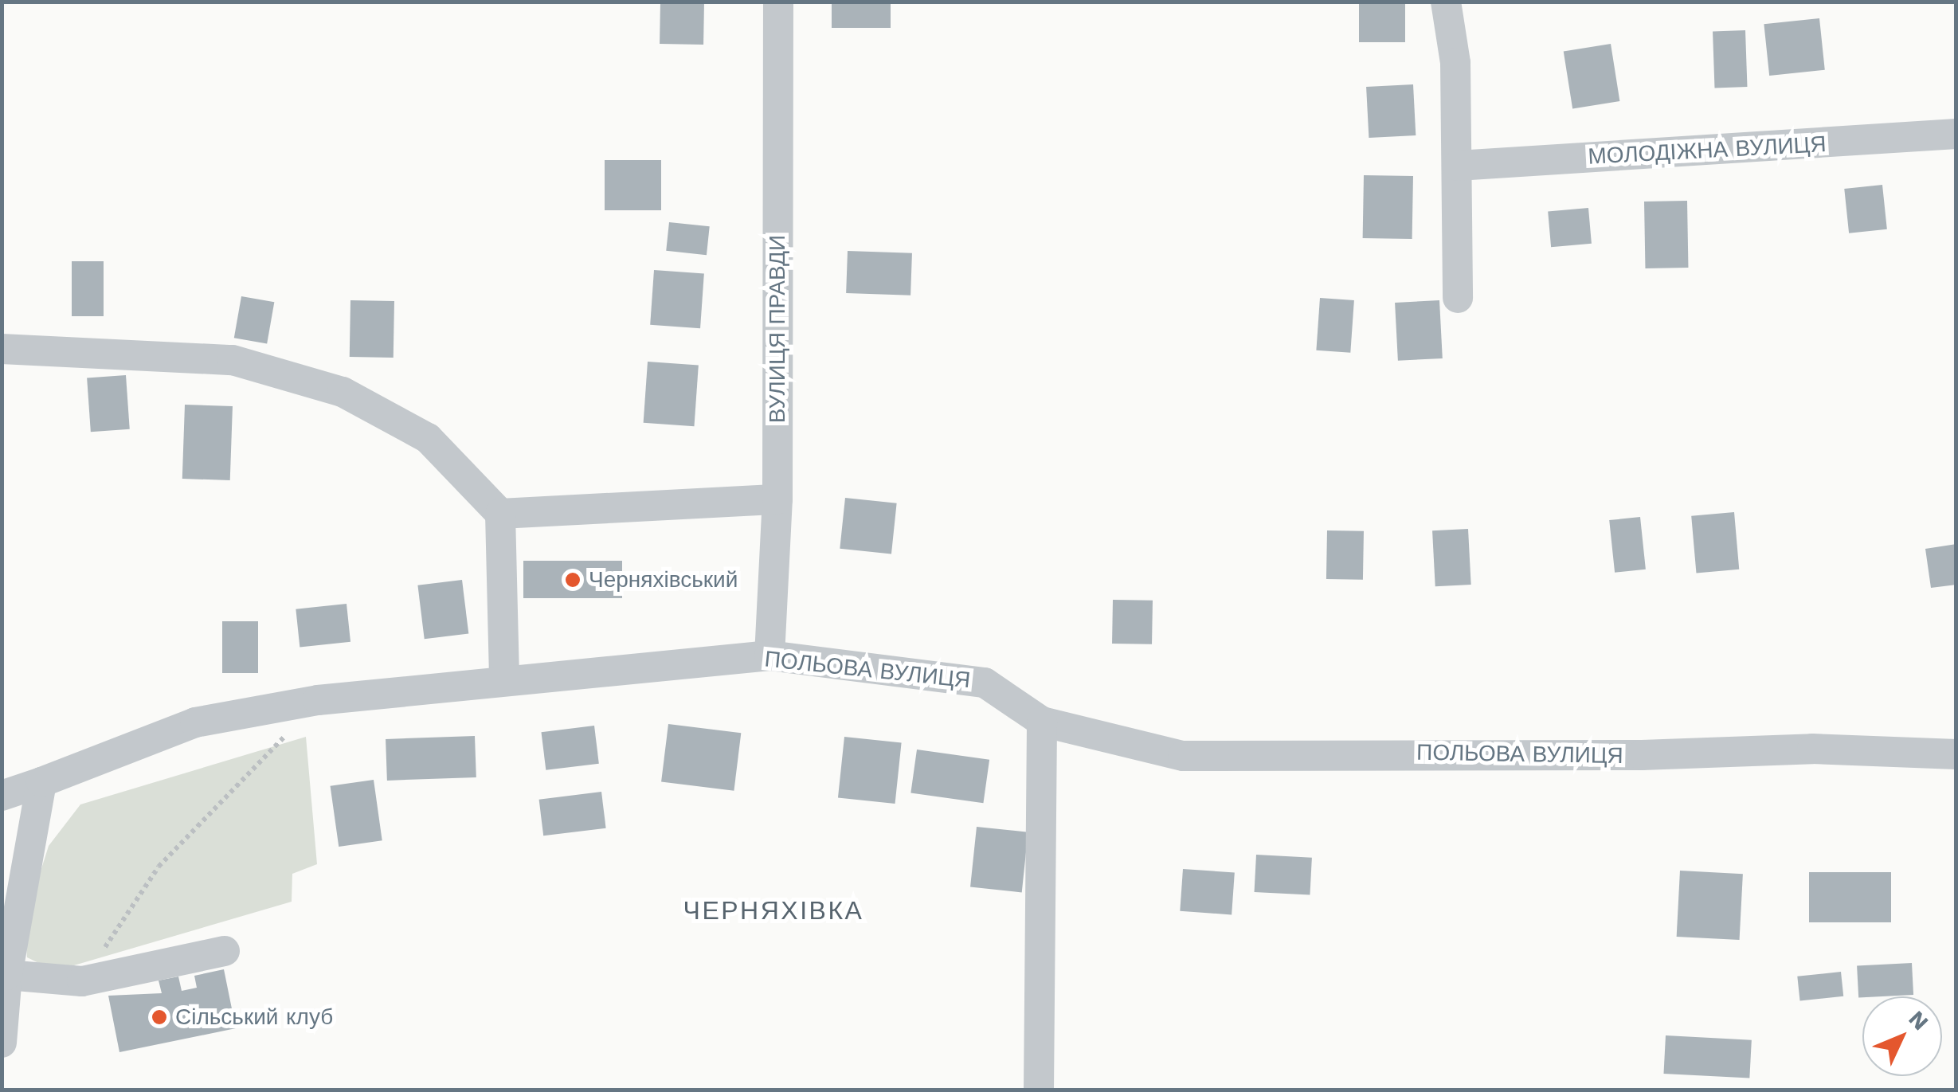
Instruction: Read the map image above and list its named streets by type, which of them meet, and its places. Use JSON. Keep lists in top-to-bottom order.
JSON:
{
  "streets": {
    "street": ["МОЛОДІЖНА ВУЛИЦЯ", "ВУЛИЦЯ ПРАВДИ", "ПОЛЬОВА ВУЛИЦЯ"]
  },
  "crossings": [
    ["ВУЛИЦЯ ПРАВДИ", "ПОЛЬОВА ВУЛИЦЯ"]
  ],
  "districts": ["ЧЕРНЯХІВКА"],
  "places": ["Черняхівський", "Сільський клуб"],
  "north": "top right"
}
